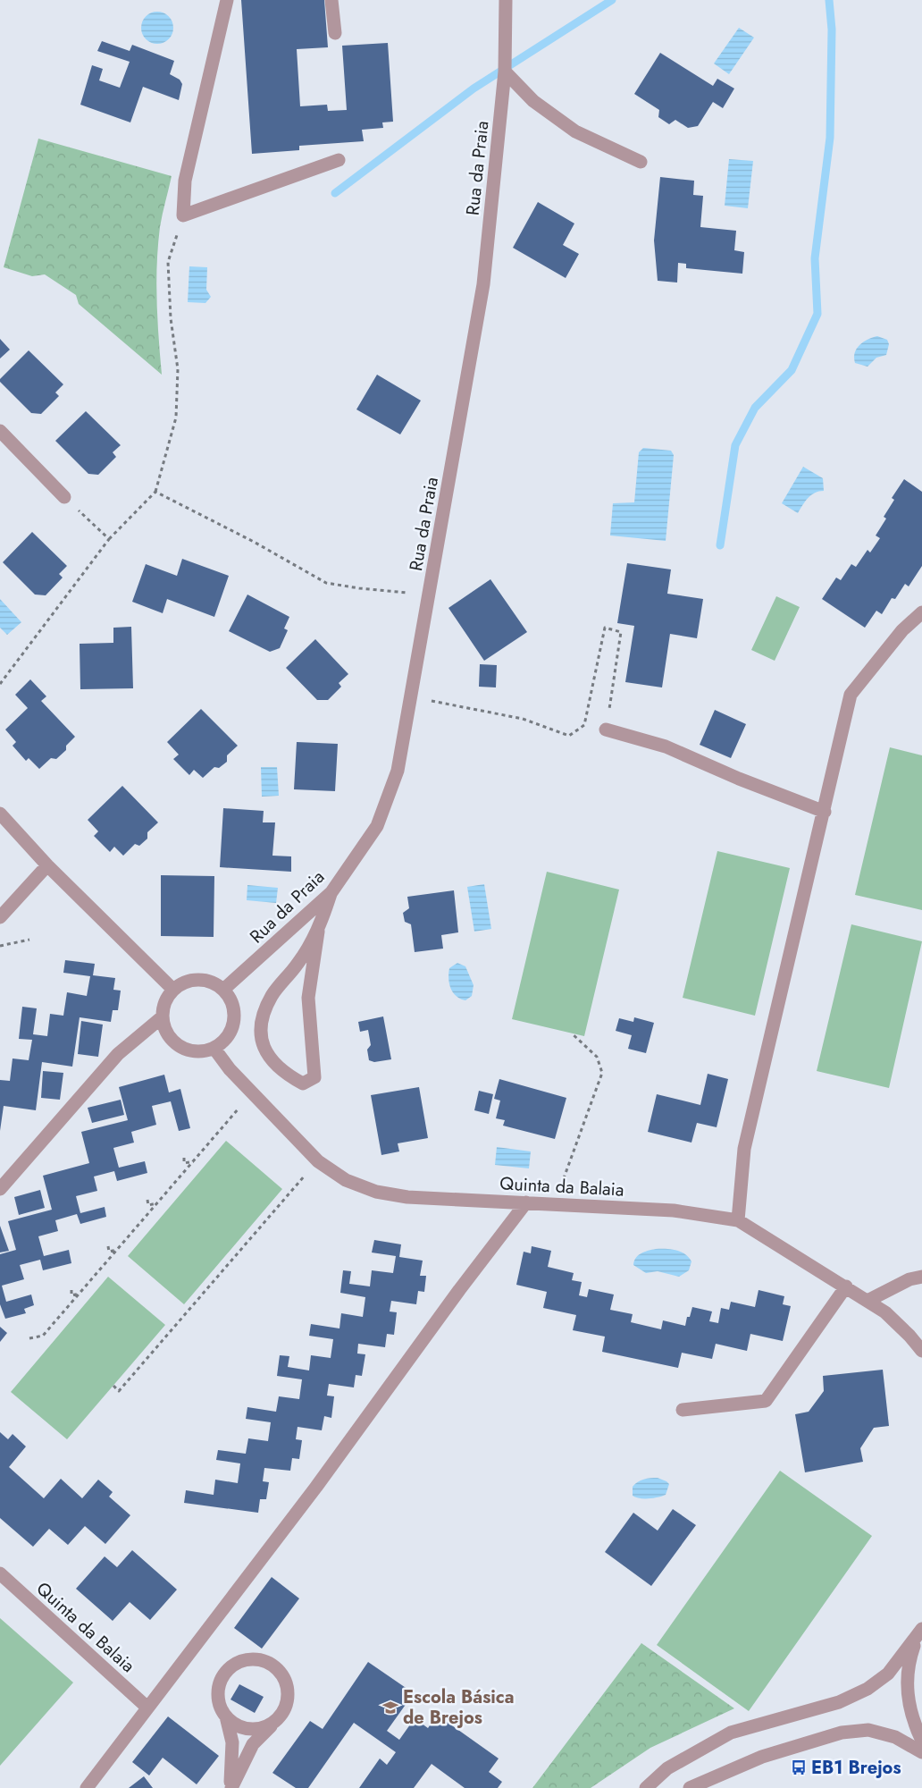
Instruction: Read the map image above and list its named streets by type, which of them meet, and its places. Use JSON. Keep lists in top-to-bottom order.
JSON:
{
  "streets": {
    "street": ["Rua da Praia", "Quinta da Balaia"]
  },
  "crossings": [
    ["Rua da Praia", "Quinta da Balaia"]
  ],
  "places": {
    "school or university": ["Escola Básica de Brejos"],
    "bus stop": ["EB1 Brejos"]
  }
}
